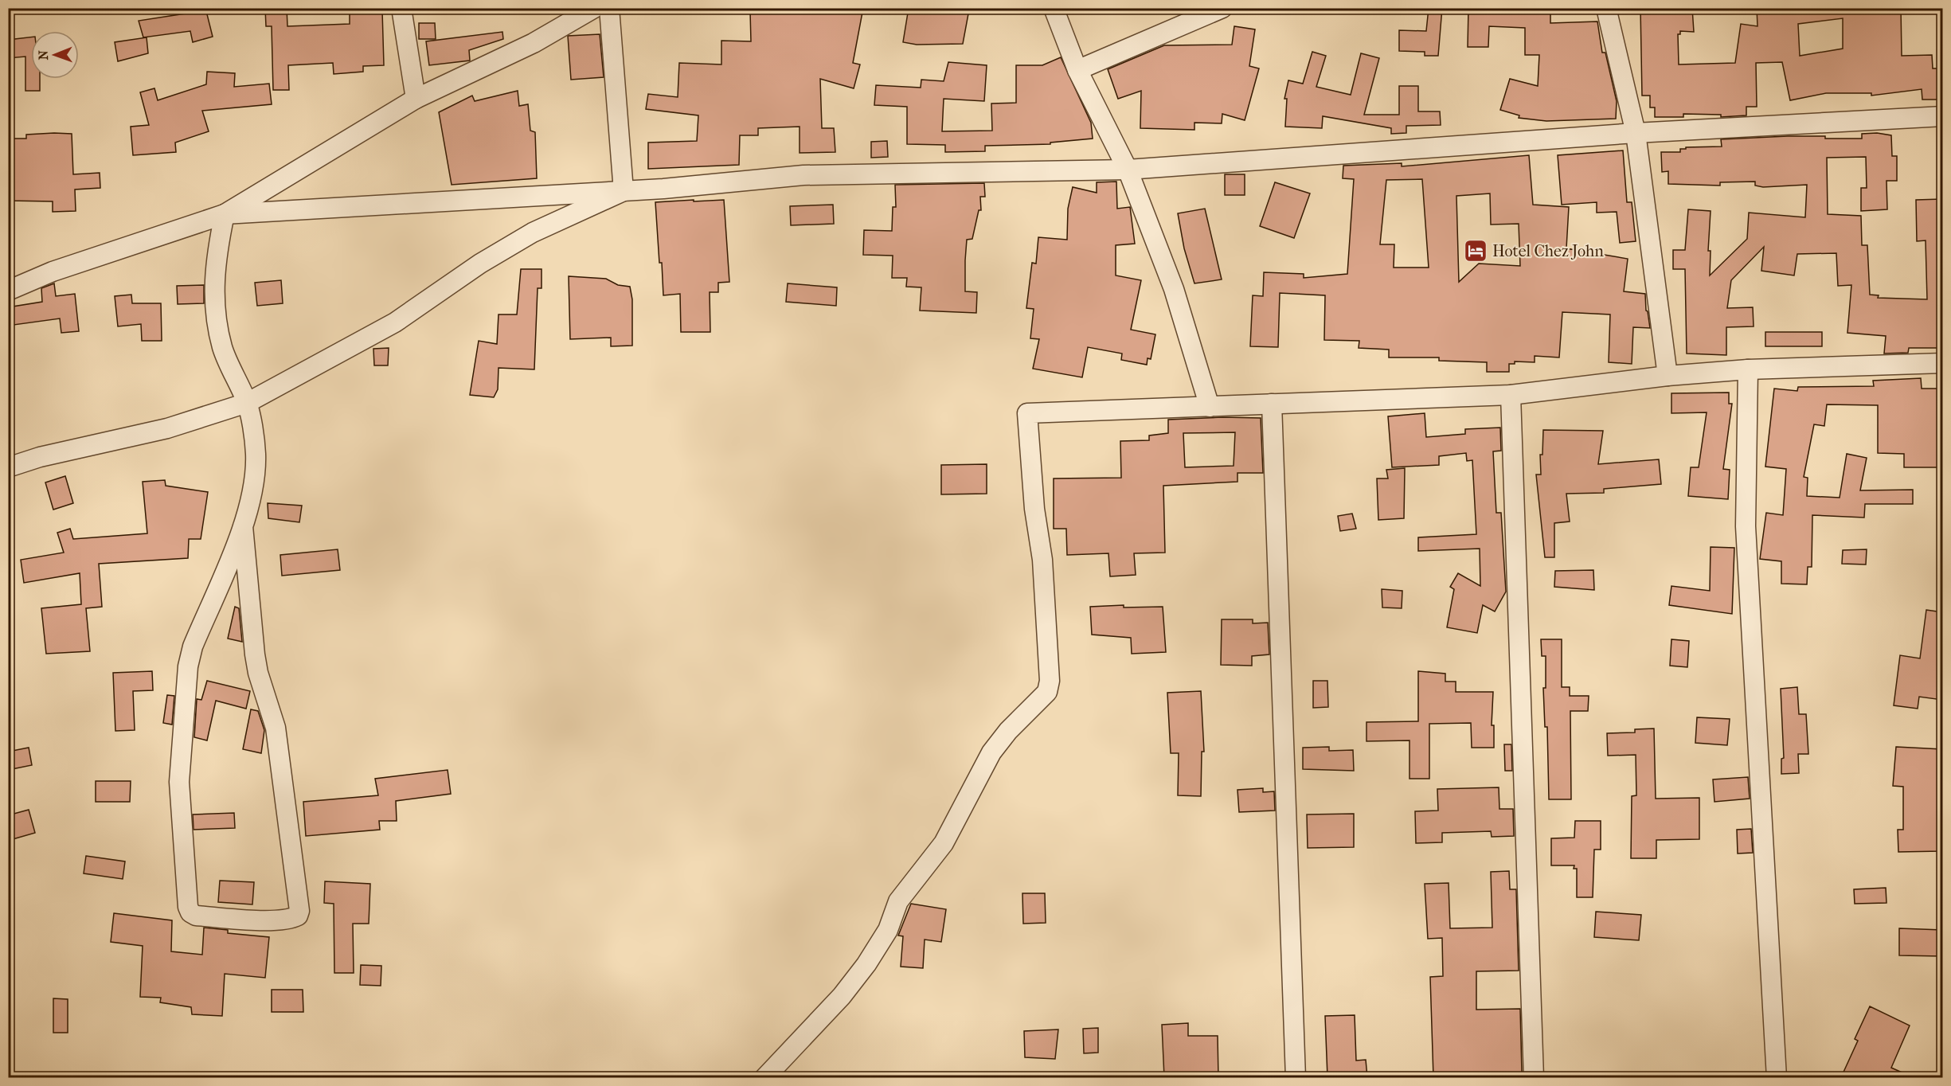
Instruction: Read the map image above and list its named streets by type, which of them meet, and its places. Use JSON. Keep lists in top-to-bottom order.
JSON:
{
  "places": {
    "hotel": ["Hotel Chez John"]
  },
  "north": "left"
}
